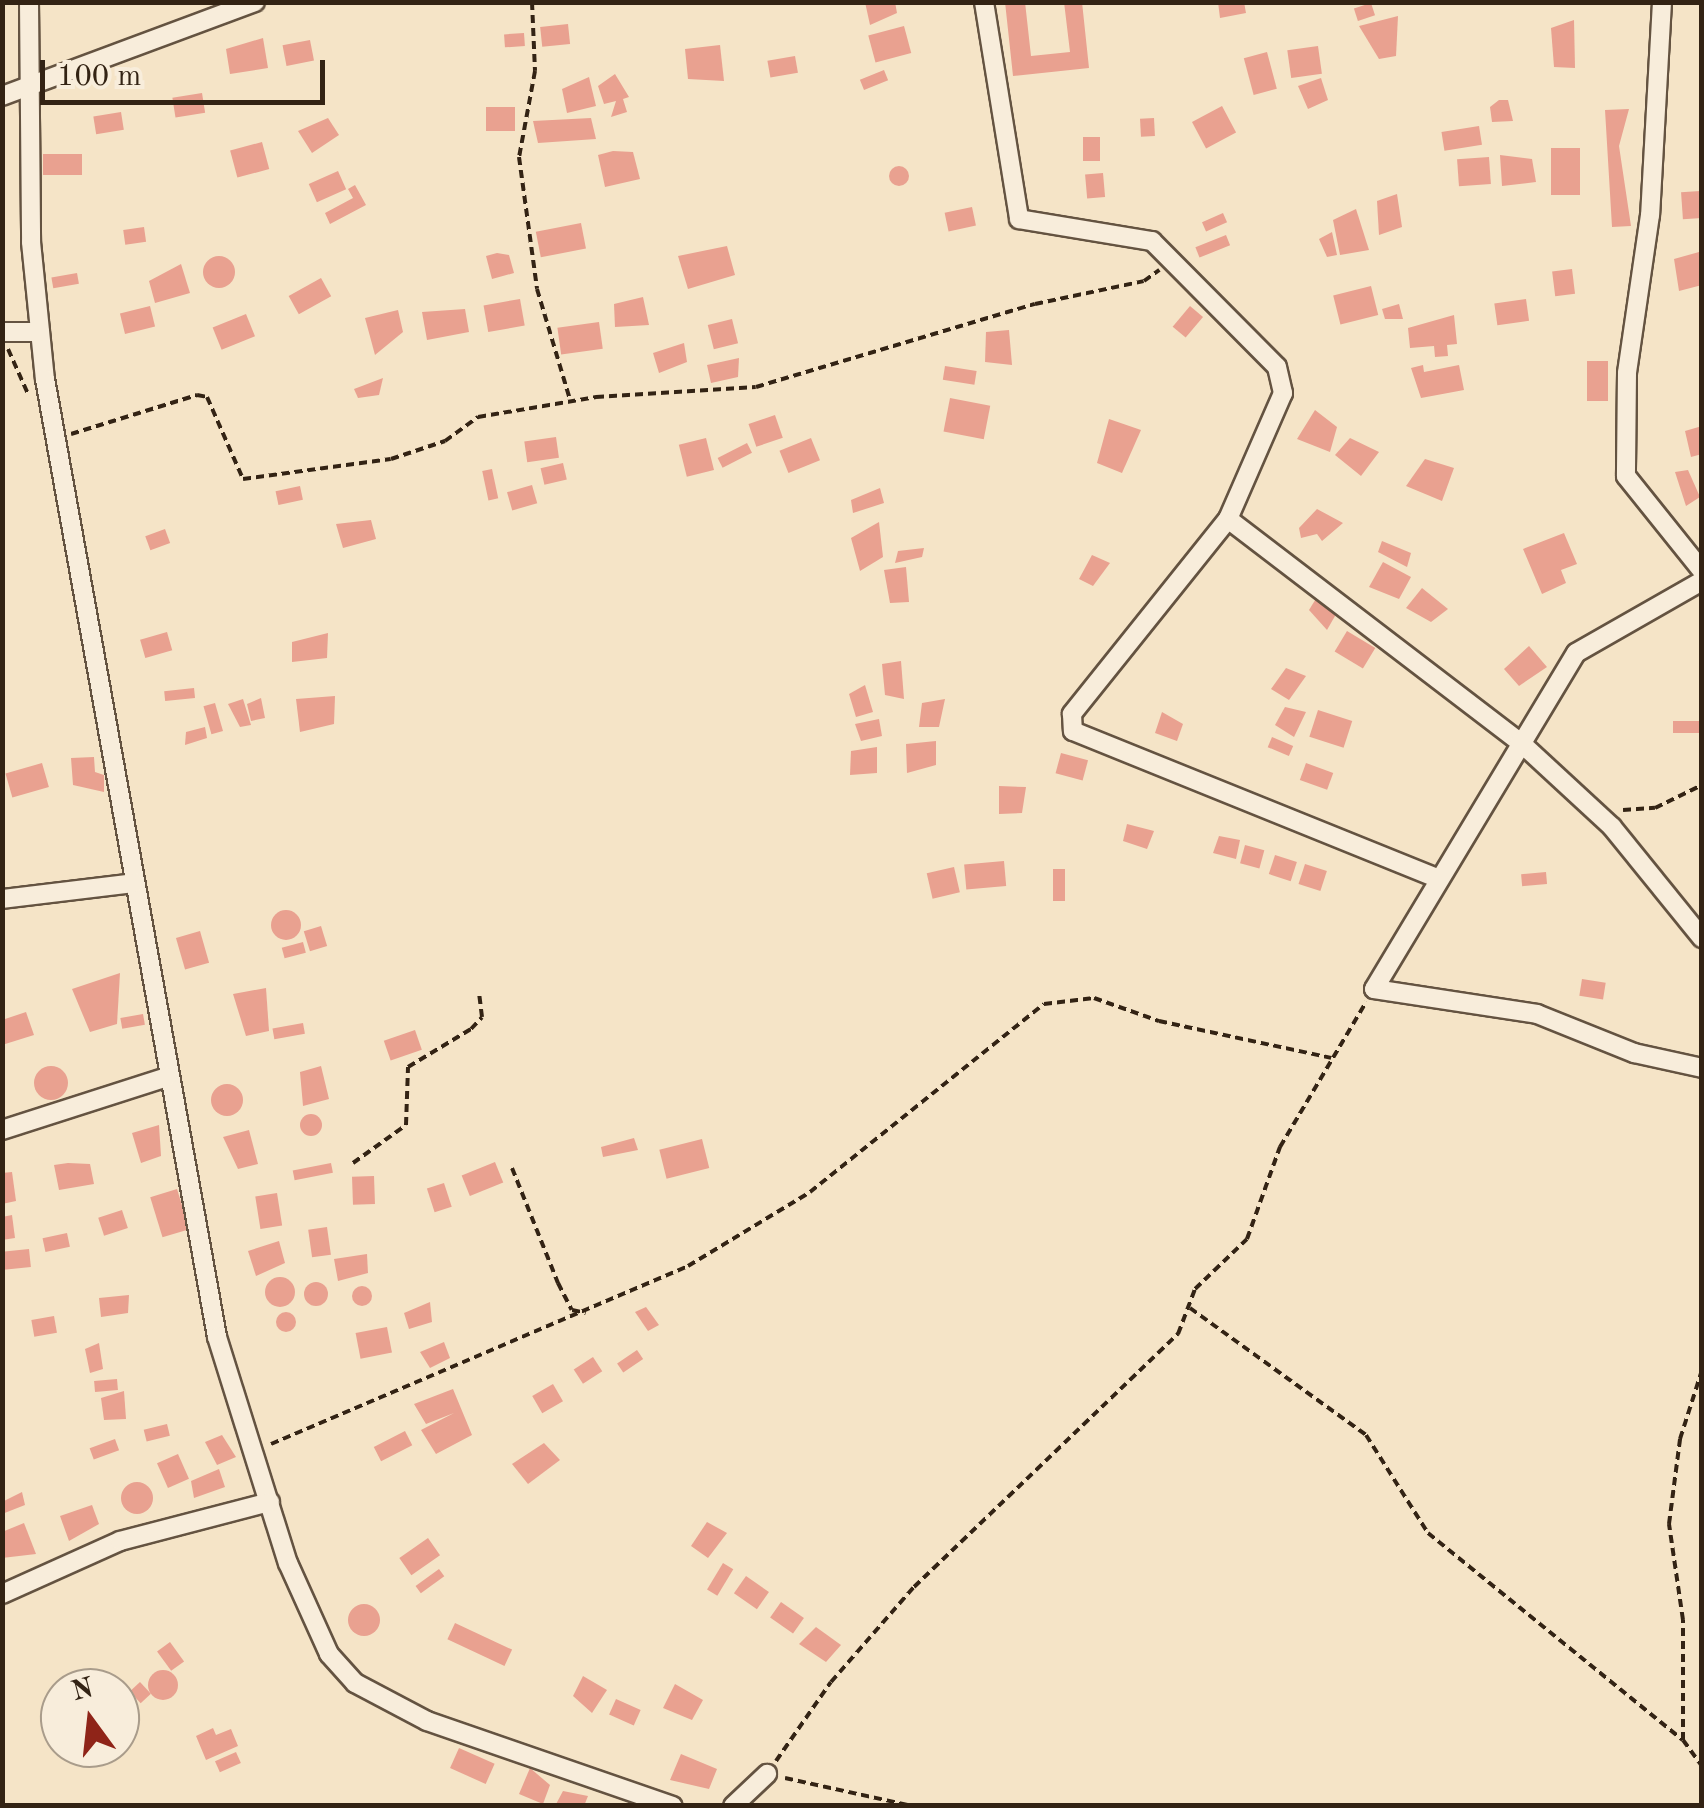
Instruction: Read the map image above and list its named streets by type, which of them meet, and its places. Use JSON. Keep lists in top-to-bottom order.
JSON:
{
  "scale_bar": "100 m",
  "north": "top"
}
